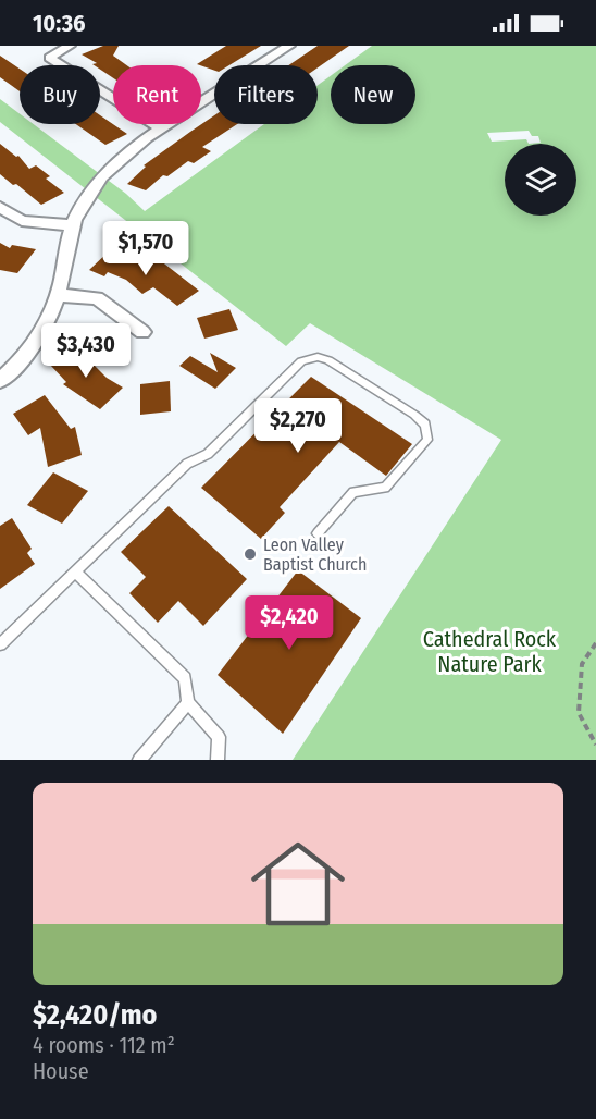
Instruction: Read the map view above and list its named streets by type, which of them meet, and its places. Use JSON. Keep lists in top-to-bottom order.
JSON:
{
  "parks": ["Cathedral Rock Nature Park"],
  "places": ["Leon Valley Baptist Church"],
  "page": {
    "status": "10:36",
    "chip": [
      "Buy",
      "Rent",
      "Filters",
      "New"
    ],
    "price": [
      "$1,570",
      "$3,430",
      "$2,270",
      "$2,420"
    ],
    "list": [
      {
        "name": "$2,420/mo",
        "note": "4 rooms · 112 m² · House"
      }
    ]
  }
}
